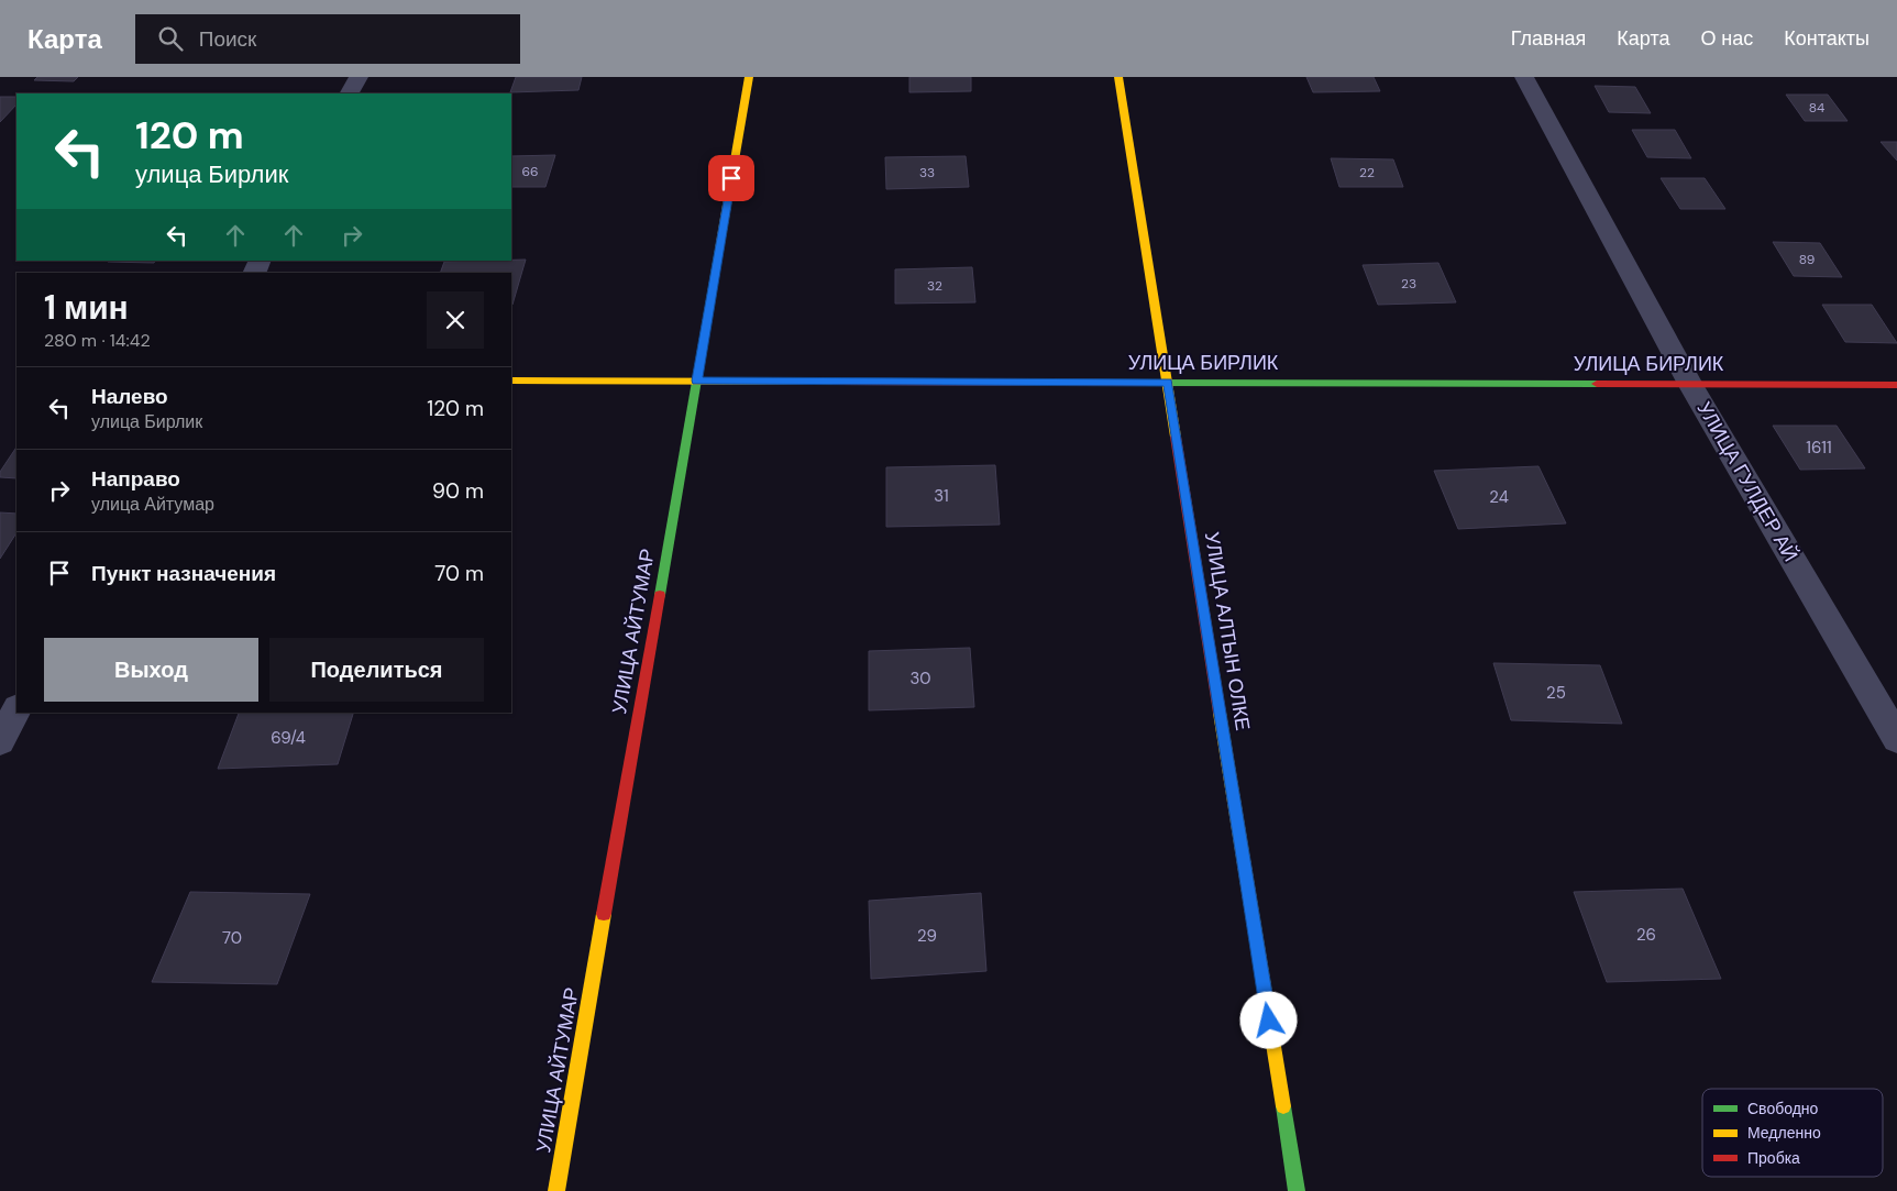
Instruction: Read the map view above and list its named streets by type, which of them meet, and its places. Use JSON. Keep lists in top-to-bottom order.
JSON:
{
  "streets": {
    "street": [
      "УЛИЦА БИРЛИК",
      "УЛИЦА ГУЛДЕР АЙ",
      "УЛИЦА АЙТУМАР",
      "УЛИЦА АЛТЫН ОЛКЕ"
    ]
  },
  "crossings": [
    ["УЛИЦА БИРЛИК", "УЛИЦА ГУЛДЕР АЙ"],
    ["УЛИЦА БИРЛИК", "УЛИЦА АЙТУМАР"],
    ["УЛИЦА БИРЛИК", "УЛИЦА АЛТЫН ОЛКЕ"]
  ],
  "house_numbers": [
    "84",
    "66",
    "33",
    "22",
    "89",
    "23",
    "32",
    "1611",
    "31",
    "24",
    "30",
    "25",
    "69/4",
    "26",
    "29",
    "70"
  ],
  "legend": ["Свободно", "Медленно", "Пробка"],
  "page": {
    "header": "Карта",
    "search": "Поиск",
    "nav": [
      "Главная",
      "Карта",
      "О нас",
      "Контакты"
    ],
    "turn": ["120 m", "улица Бирлик"],
    "heading": ["1 мин", "280 m · 14:42"],
    "list": [
      {
        "name": "Налево",
        "note": "улица Бирлик",
        "value": "120 m"
      },
      {
        "name": "Направо",
        "note": "улица Айтумар",
        "value": "90 m"
      },
      {
        "name": "Пункт назначения",
        "value": "70 m"
      }
    ],
    "buttons": ["Выход", "Поделиться"]
  }
}
